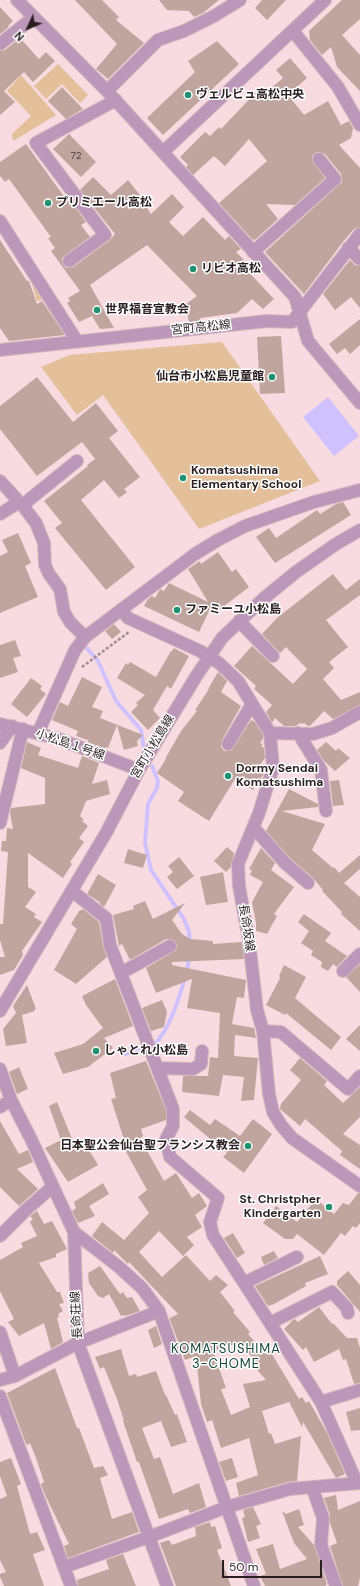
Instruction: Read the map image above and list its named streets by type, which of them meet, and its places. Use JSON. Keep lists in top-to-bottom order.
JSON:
{
  "streets": {
    "street": [
      "宮町高松線",
      "小松島１号線",
      "宮町小松島線",
      "長命坂線",
      "長命荘線"
    ]
  },
  "crossings": [
    ["小松島１号線", "宮町小松島線"],
    ["宮町小松島線", "長命坂線"]
  ],
  "districts": ["KOMATSUSHIMA 3-CHOME"],
  "places": [
    "ヴェルビュ高松中央",
    "プリミエール高松",
    "リビオ高松",
    "世界福音宣教会",
    "仙台市小松島児童館",
    "Komatsushima Elementary School",
    "ファミーユ小松島",
    "Dormy Sendai Komatsushima",
    "しゃとれ小松島",
    "日本聖公会仙台聖フランシス教会",
    "St. Christpher Kindergarten"
  ],
  "house_numbers": ["72"],
  "scale_bar": "50 m",
  "north": "bottom left"
}
